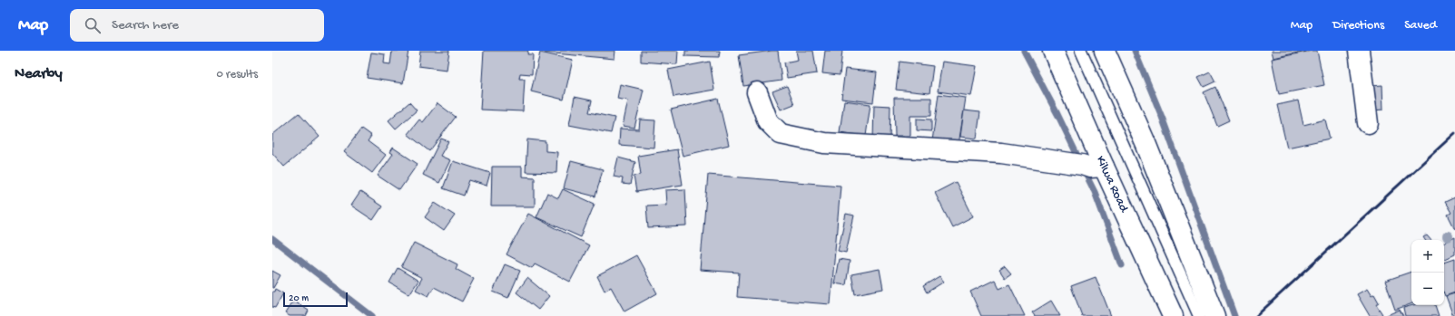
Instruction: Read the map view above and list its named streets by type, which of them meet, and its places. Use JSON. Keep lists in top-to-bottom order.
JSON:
{
  "streets": {
    "main road": ["Kilwa Road"]
  },
  "scale_bar": "20 m",
  "page": {
    "header": "Map",
    "search": "Search here",
    "nav": ["Map", "Directions", "Saved"],
    "heading": ["Nearby", "0 results"],
    "map_buttons": ["+", "−"],
    "scale": "20 m"
  }
}
